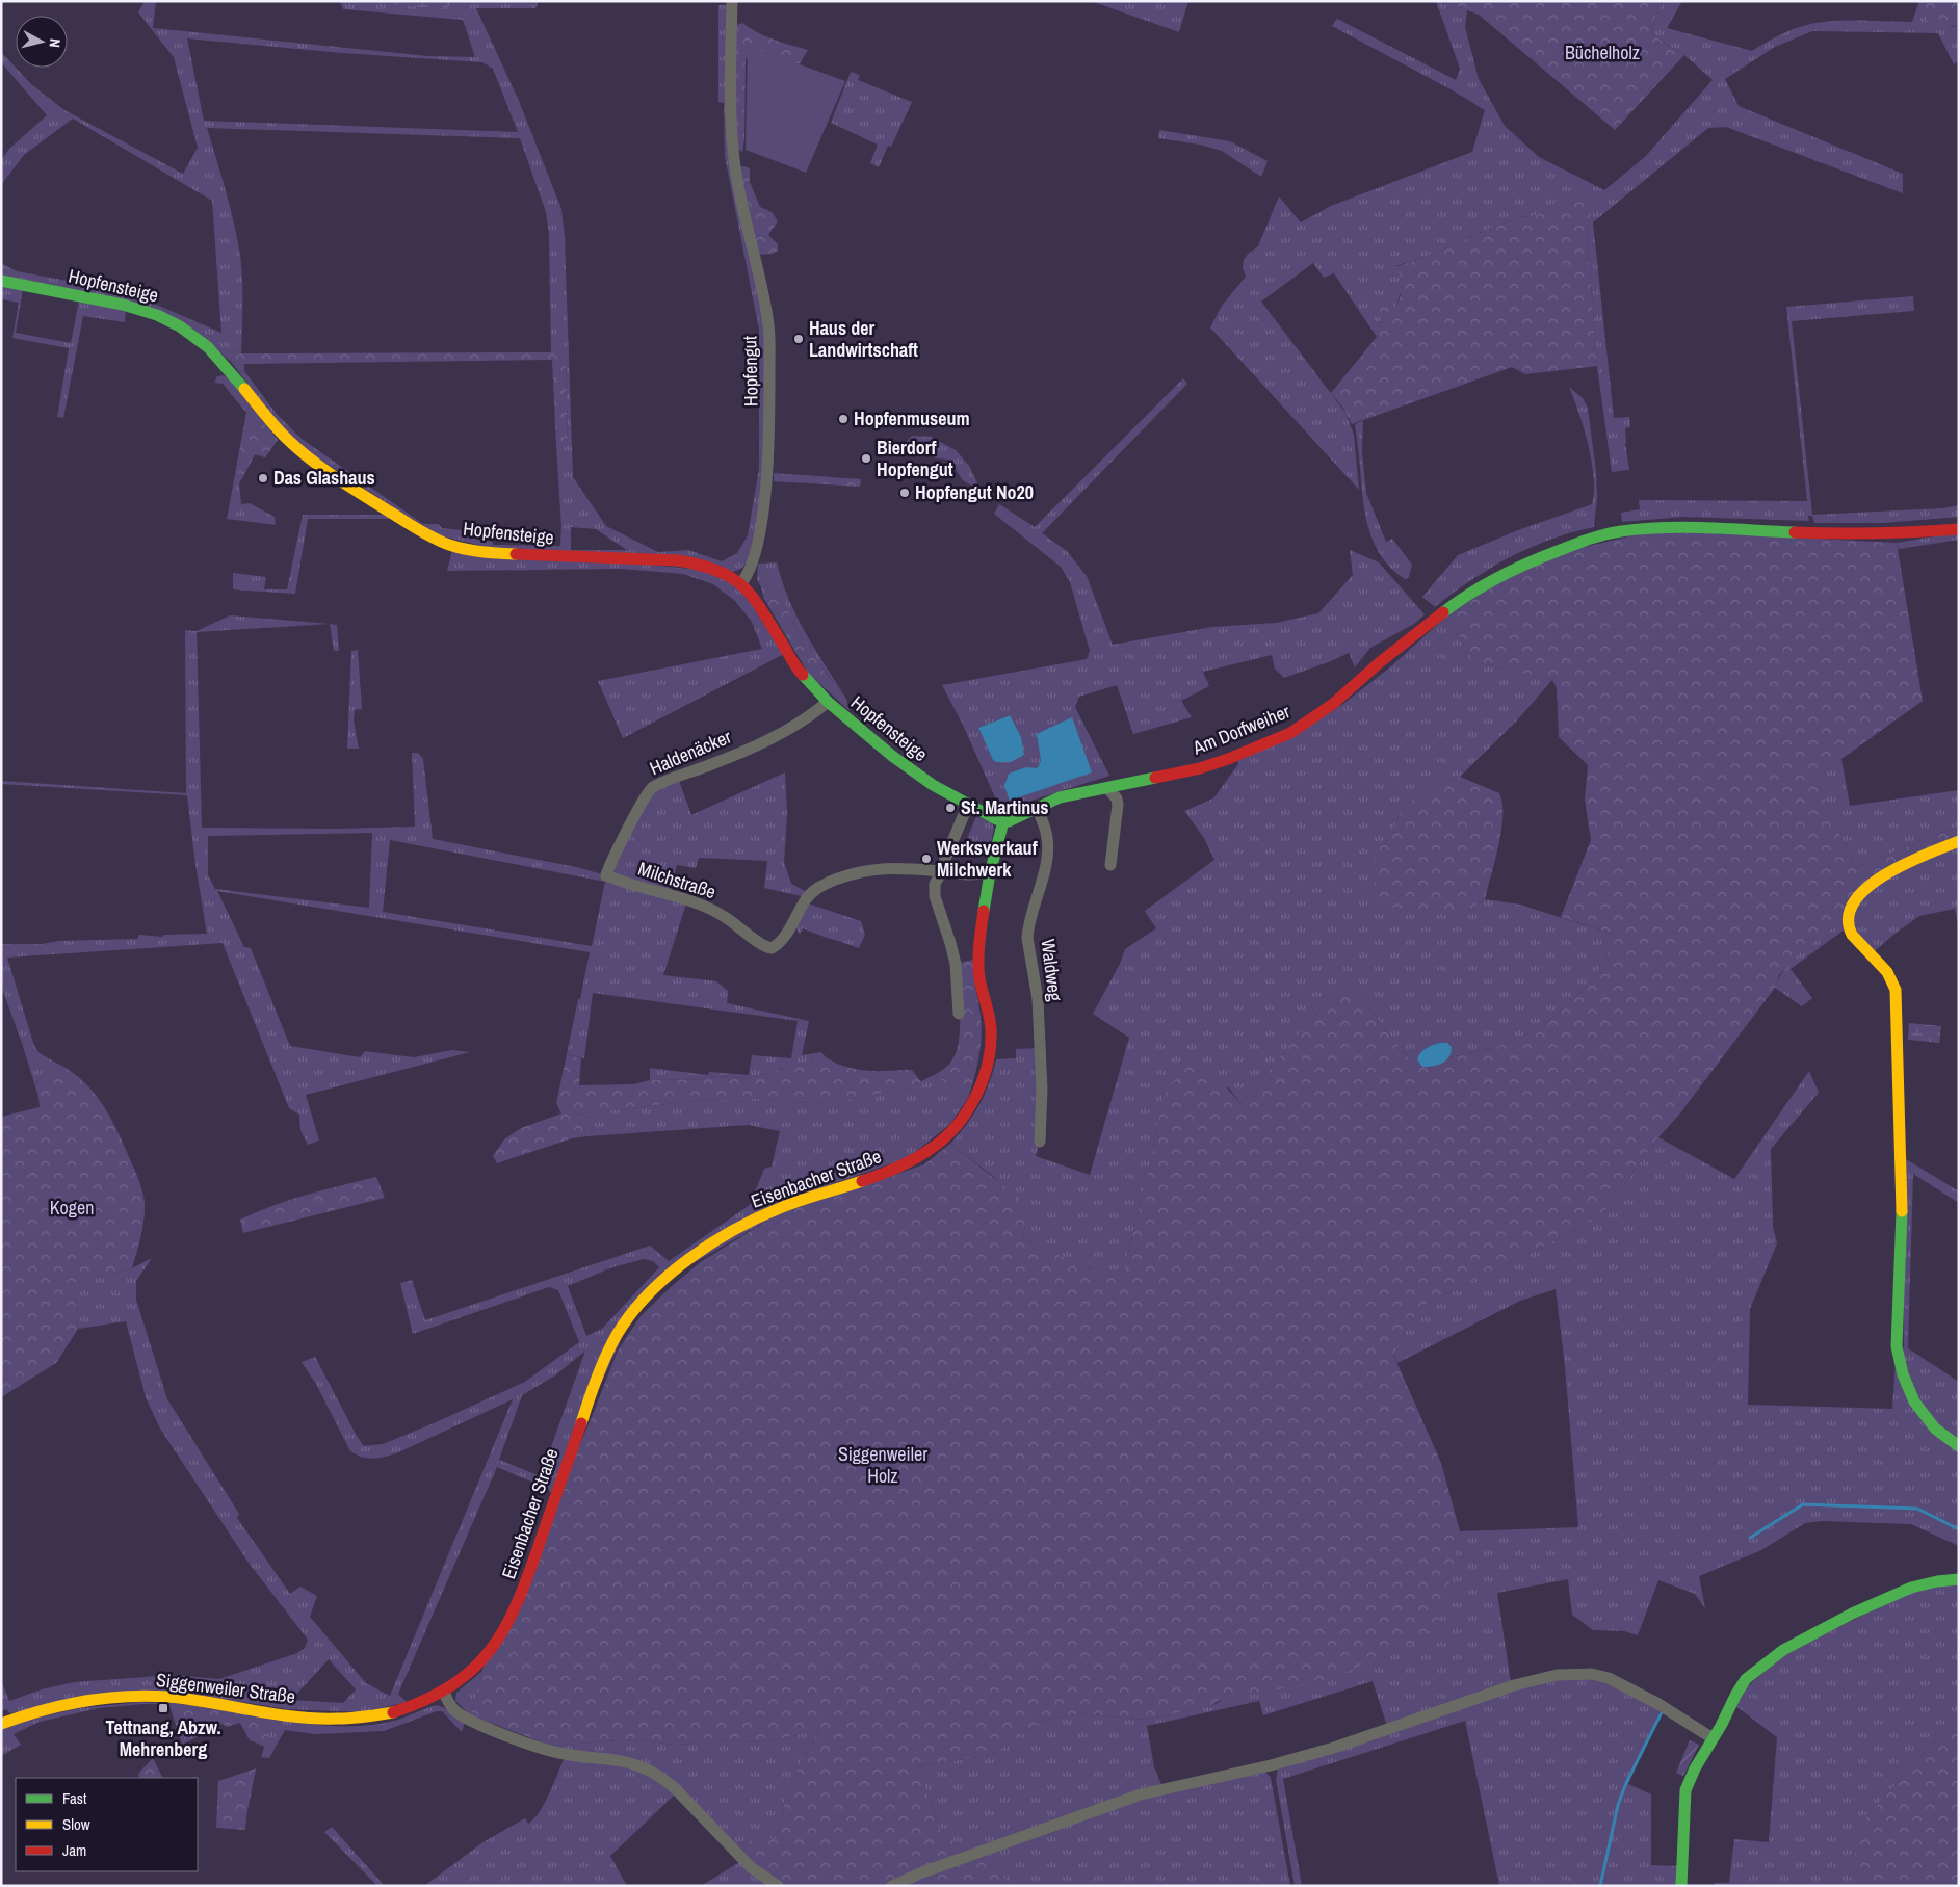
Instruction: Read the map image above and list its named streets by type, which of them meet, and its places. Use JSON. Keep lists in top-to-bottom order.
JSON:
{
  "streets": {
    "street": [
      "Hopfensteige",
      "Hopfengut",
      "Am Dorfweiher",
      "Haldenäcker",
      "Milchstraße",
      "Waldweg",
      "Eisenbacher Straße",
      "Siggenweiler Straße"
    ]
  },
  "crossings": [
    ["Hopfensteige", "Hopfengut"],
    ["Hopfensteige", "Am Dorfweiher"],
    ["Hopfensteige", "Haldenäcker"],
    ["Hopfensteige", "Eisenbacher Straße"],
    ["Am Dorfweiher", "Waldweg"],
    ["Am Dorfweiher", "Eisenbacher Straße"],
    ["Haldenäcker", "Milchstraße"],
    ["Eisenbacher Straße", "Siggenweiler Straße"]
  ],
  "parks": ["Büchelholz", "Kogen", "Siggenweiler Holz"],
  "places": {
    "other": [
      "Haus der Landwirtschaft",
      "Hopfenmuseum",
      "Bierdorf Hopfengut",
      "Das Glashaus",
      "Hopfengut No20",
      "St. Martinus",
      "Werksverkauf Milchwerk"
    ],
    "transit": ["Tettnang, Abzw. Mehrenberg"]
  },
  "legend": ["Fast", "Slow", "Jam"],
  "north": "right"
}
